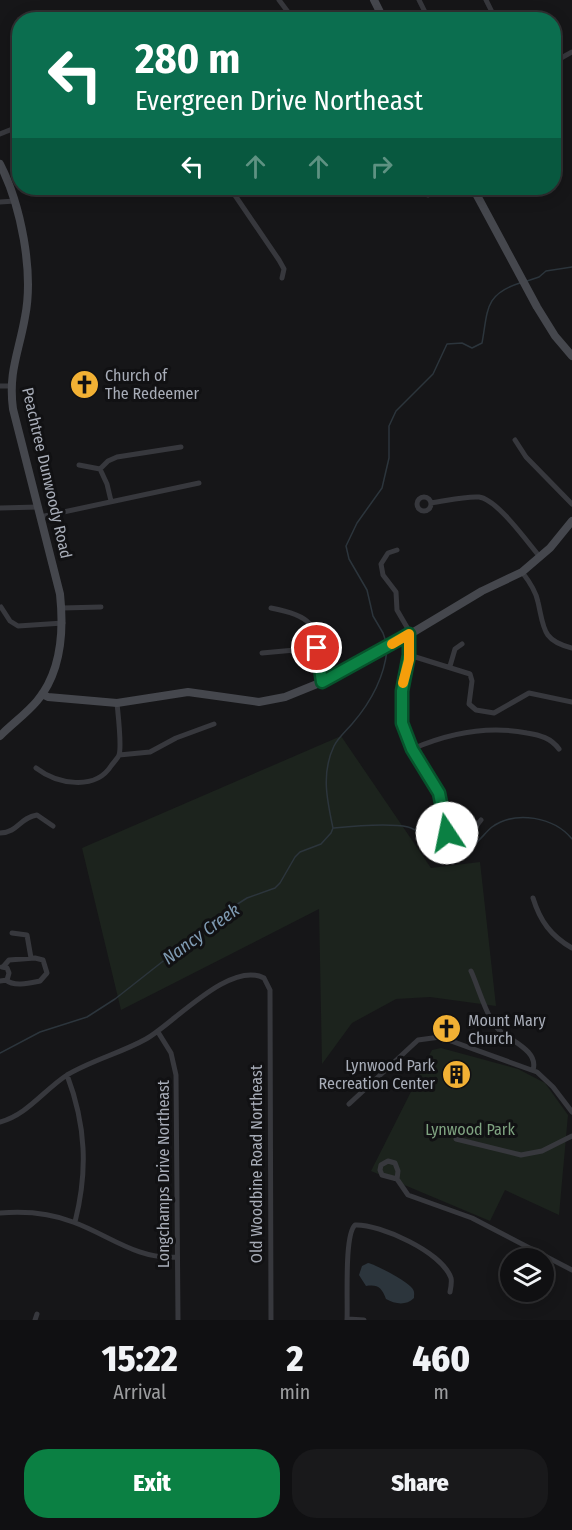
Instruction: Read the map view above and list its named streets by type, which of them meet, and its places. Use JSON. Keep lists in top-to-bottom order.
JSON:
{
  "streets": {
    "main road": ["Peachtree Dunwoody Road"],
    "street": ["Old Woodbine Road Northeast", "Longchamps Drive Northeast"]
  },
  "crossings": [
    ["Old Woodbine Road Northeast", "Longchamps Drive Northeast"]
  ],
  "water": ["Nancy Creek"],
  "parks": ["Lynwood Park"],
  "places": {
    "church": ["Church of The Redeemer", "Mount Mary Church"],
    "building": ["Lynwood Park Recreation Center"]
  },
  "page": {
    "turn": ["280 m", "Evergreen Drive Northeast"],
    "eta": [
      "15:22",
      "Arrival",
      "2",
      "min",
      "460",
      "m"
    ],
    "buttons": ["Exit", "Share"]
  }
}
